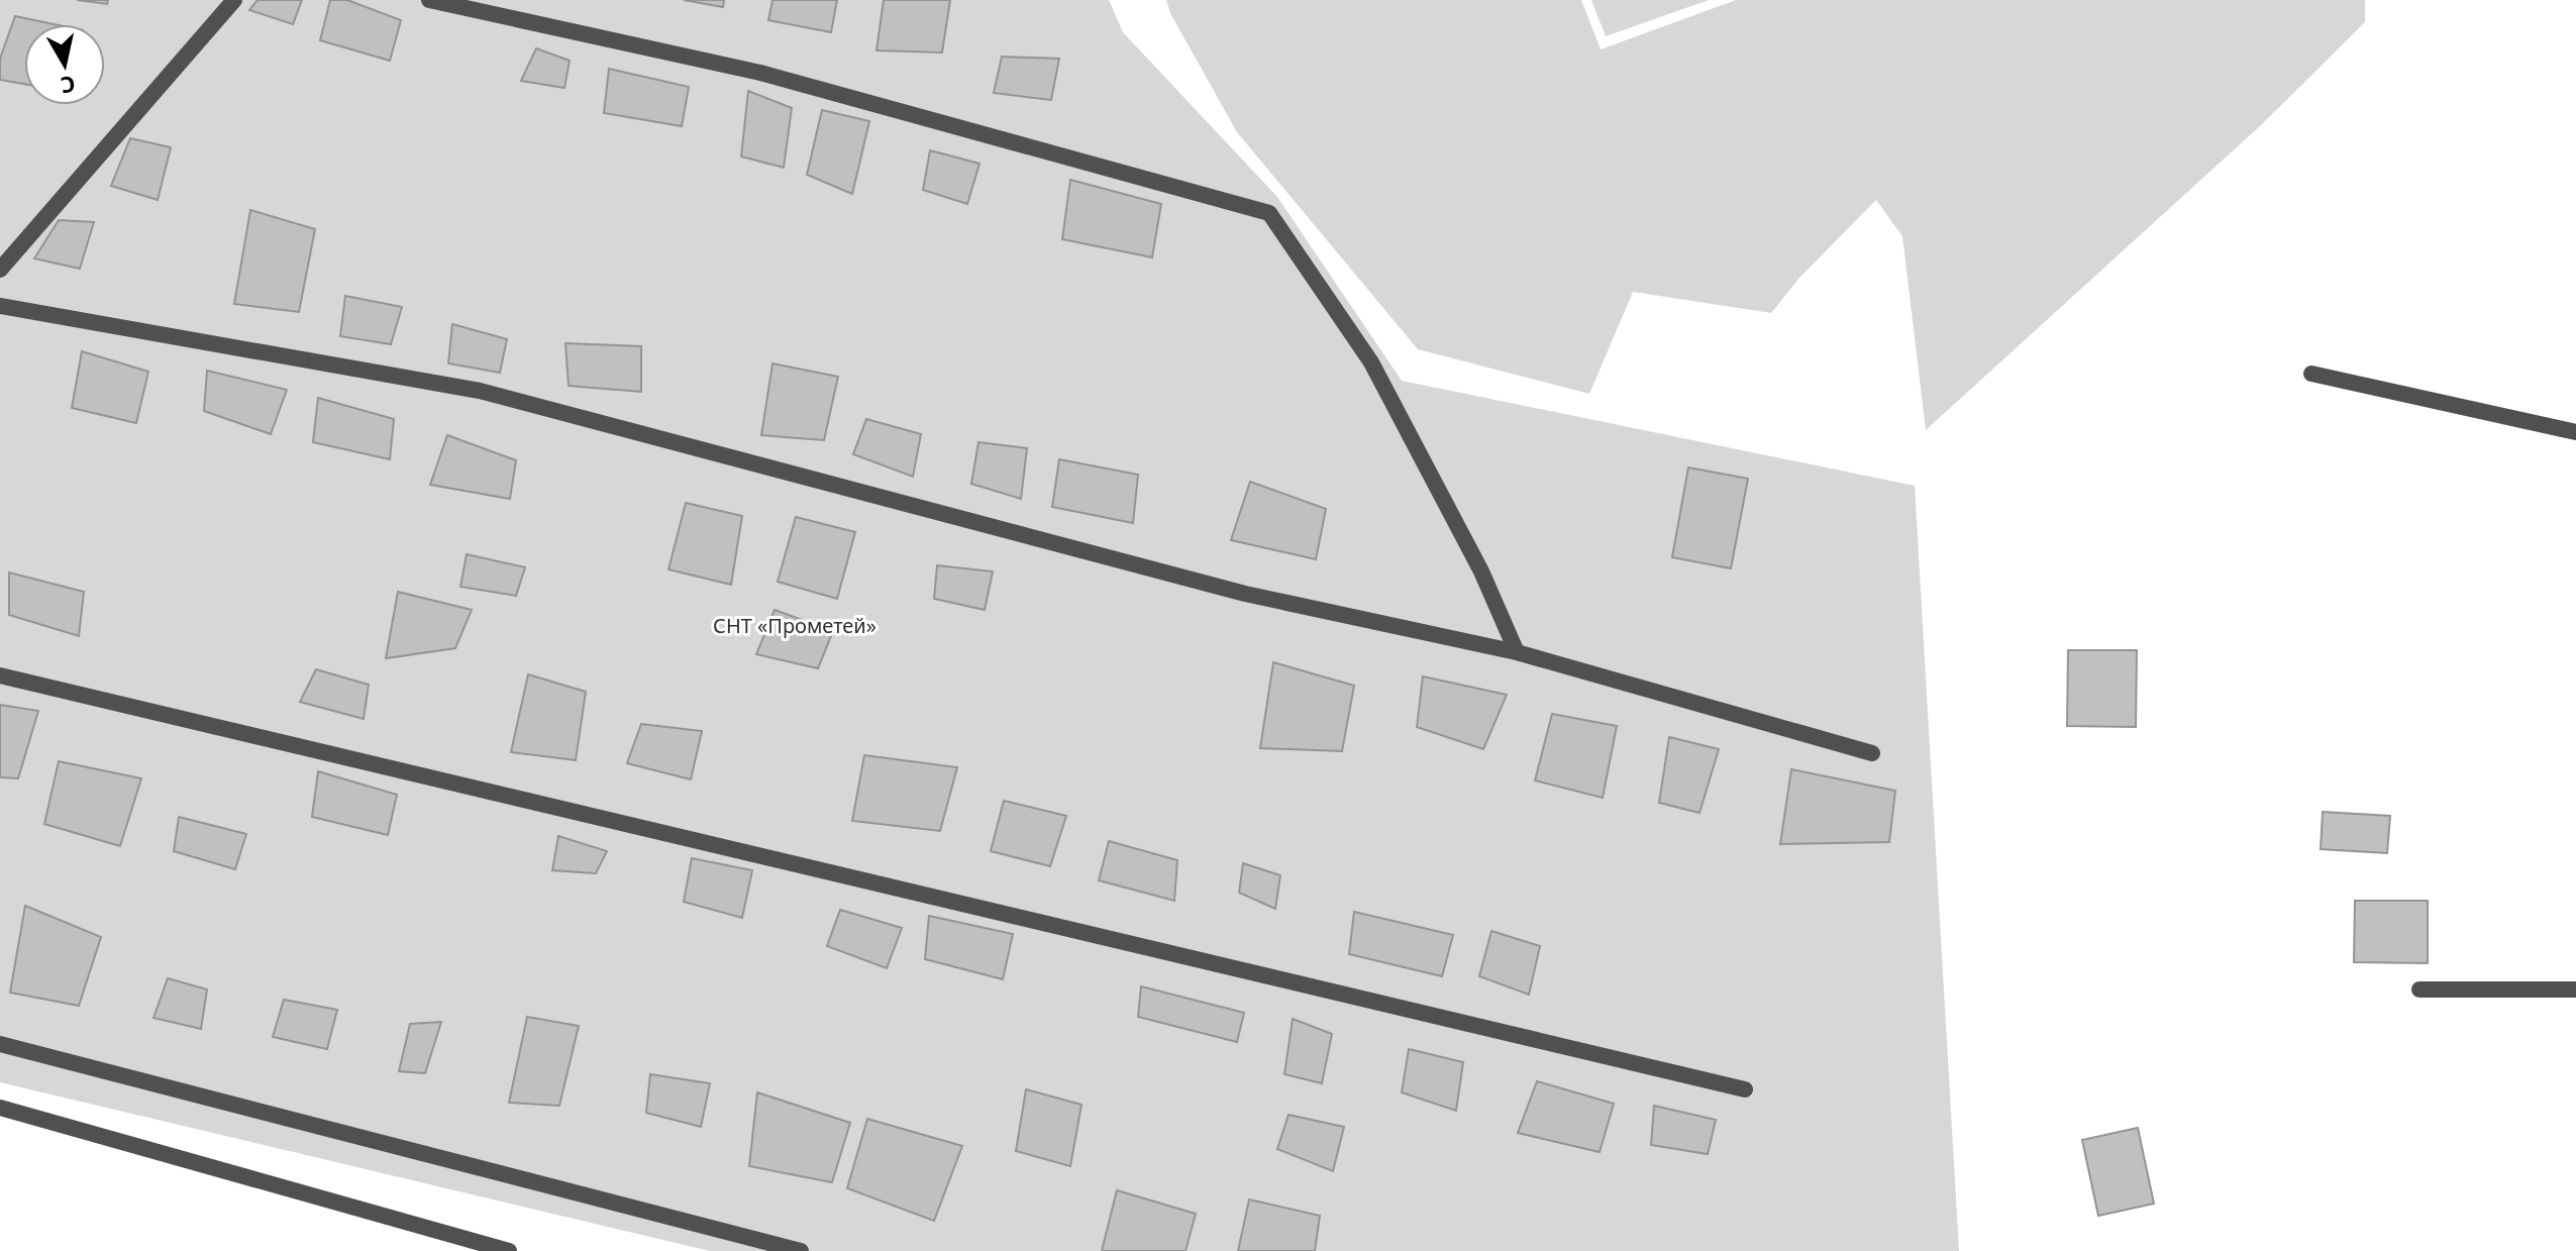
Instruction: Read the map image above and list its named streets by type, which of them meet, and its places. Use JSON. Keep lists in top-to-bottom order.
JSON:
{
  "parks": ["СНТ «Прометей»"],
  "north": "bottom"
}
